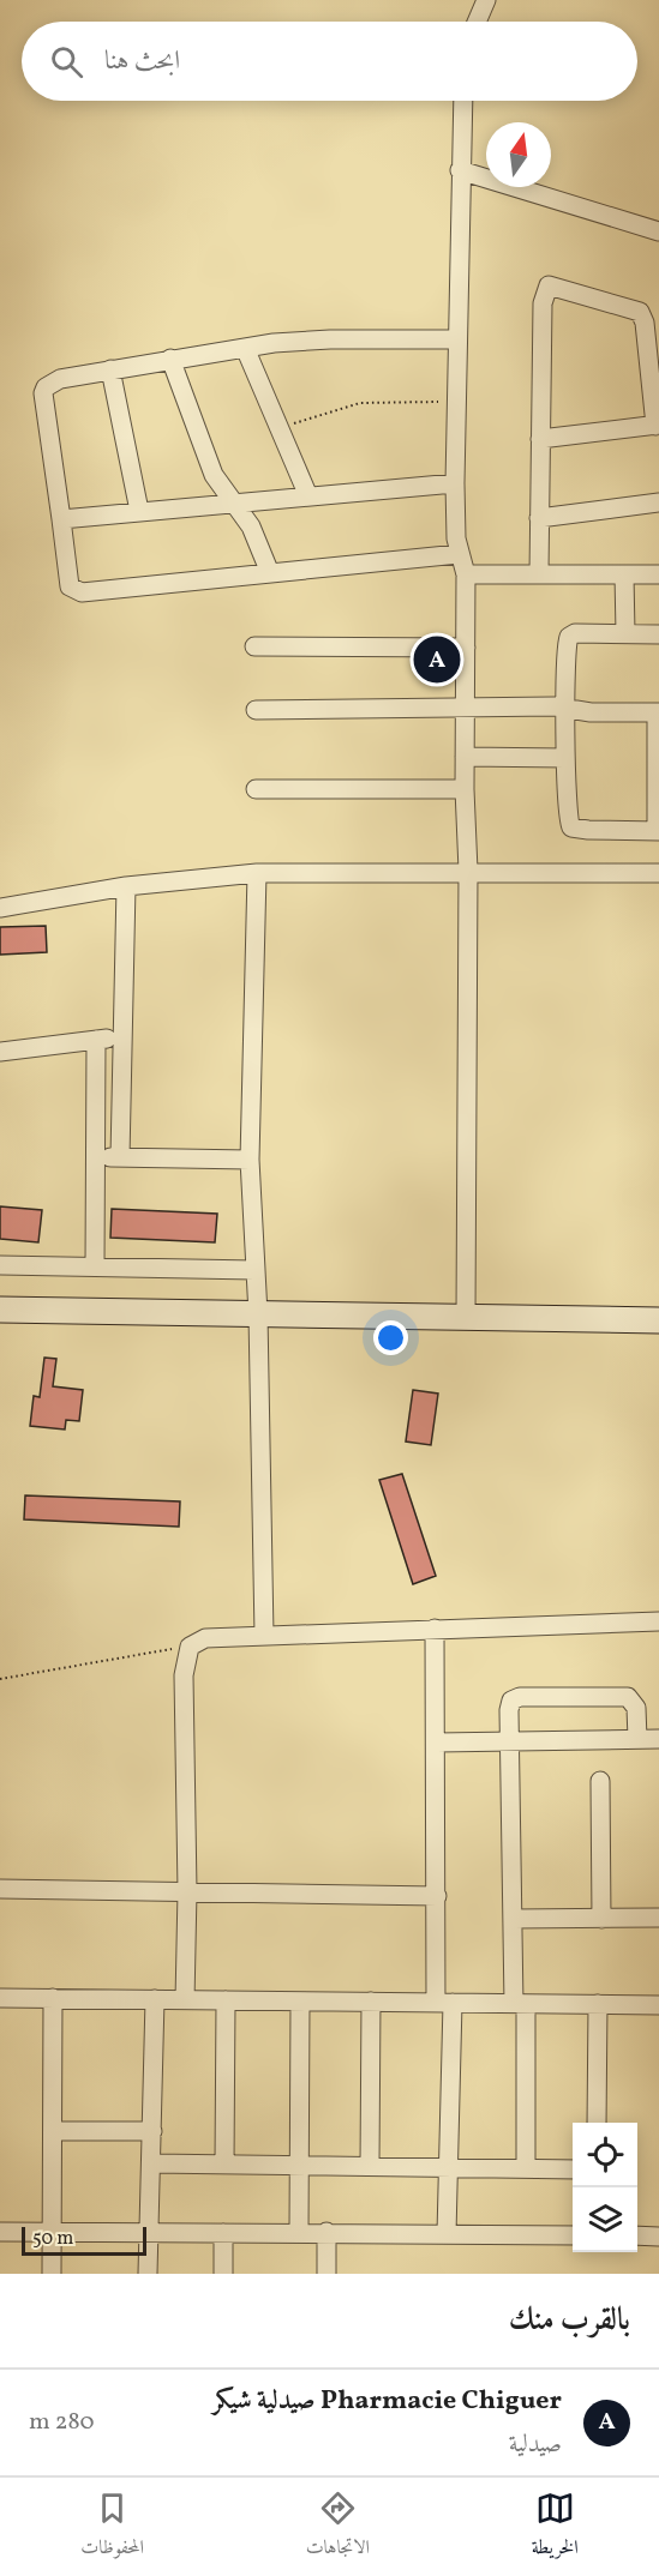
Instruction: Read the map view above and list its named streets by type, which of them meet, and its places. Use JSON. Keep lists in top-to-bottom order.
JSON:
{
  "scale_bar": "50 m",
  "north": "top",
  "page": {
    "search": "ابحث هنا",
    "pins": "A",
    "scale": "50 m",
    "heading": "بالقرب منك",
    "list": [
      {
        "mark": "A",
        "name": "Pharmacie Chiguer صيدلية شيكر",
        "note": "صيدلية",
        "value": "280 m"
      }
    ],
    "nav": ["الخريطة", "الاتجاهات", "المحفوظات"]
  }
}
